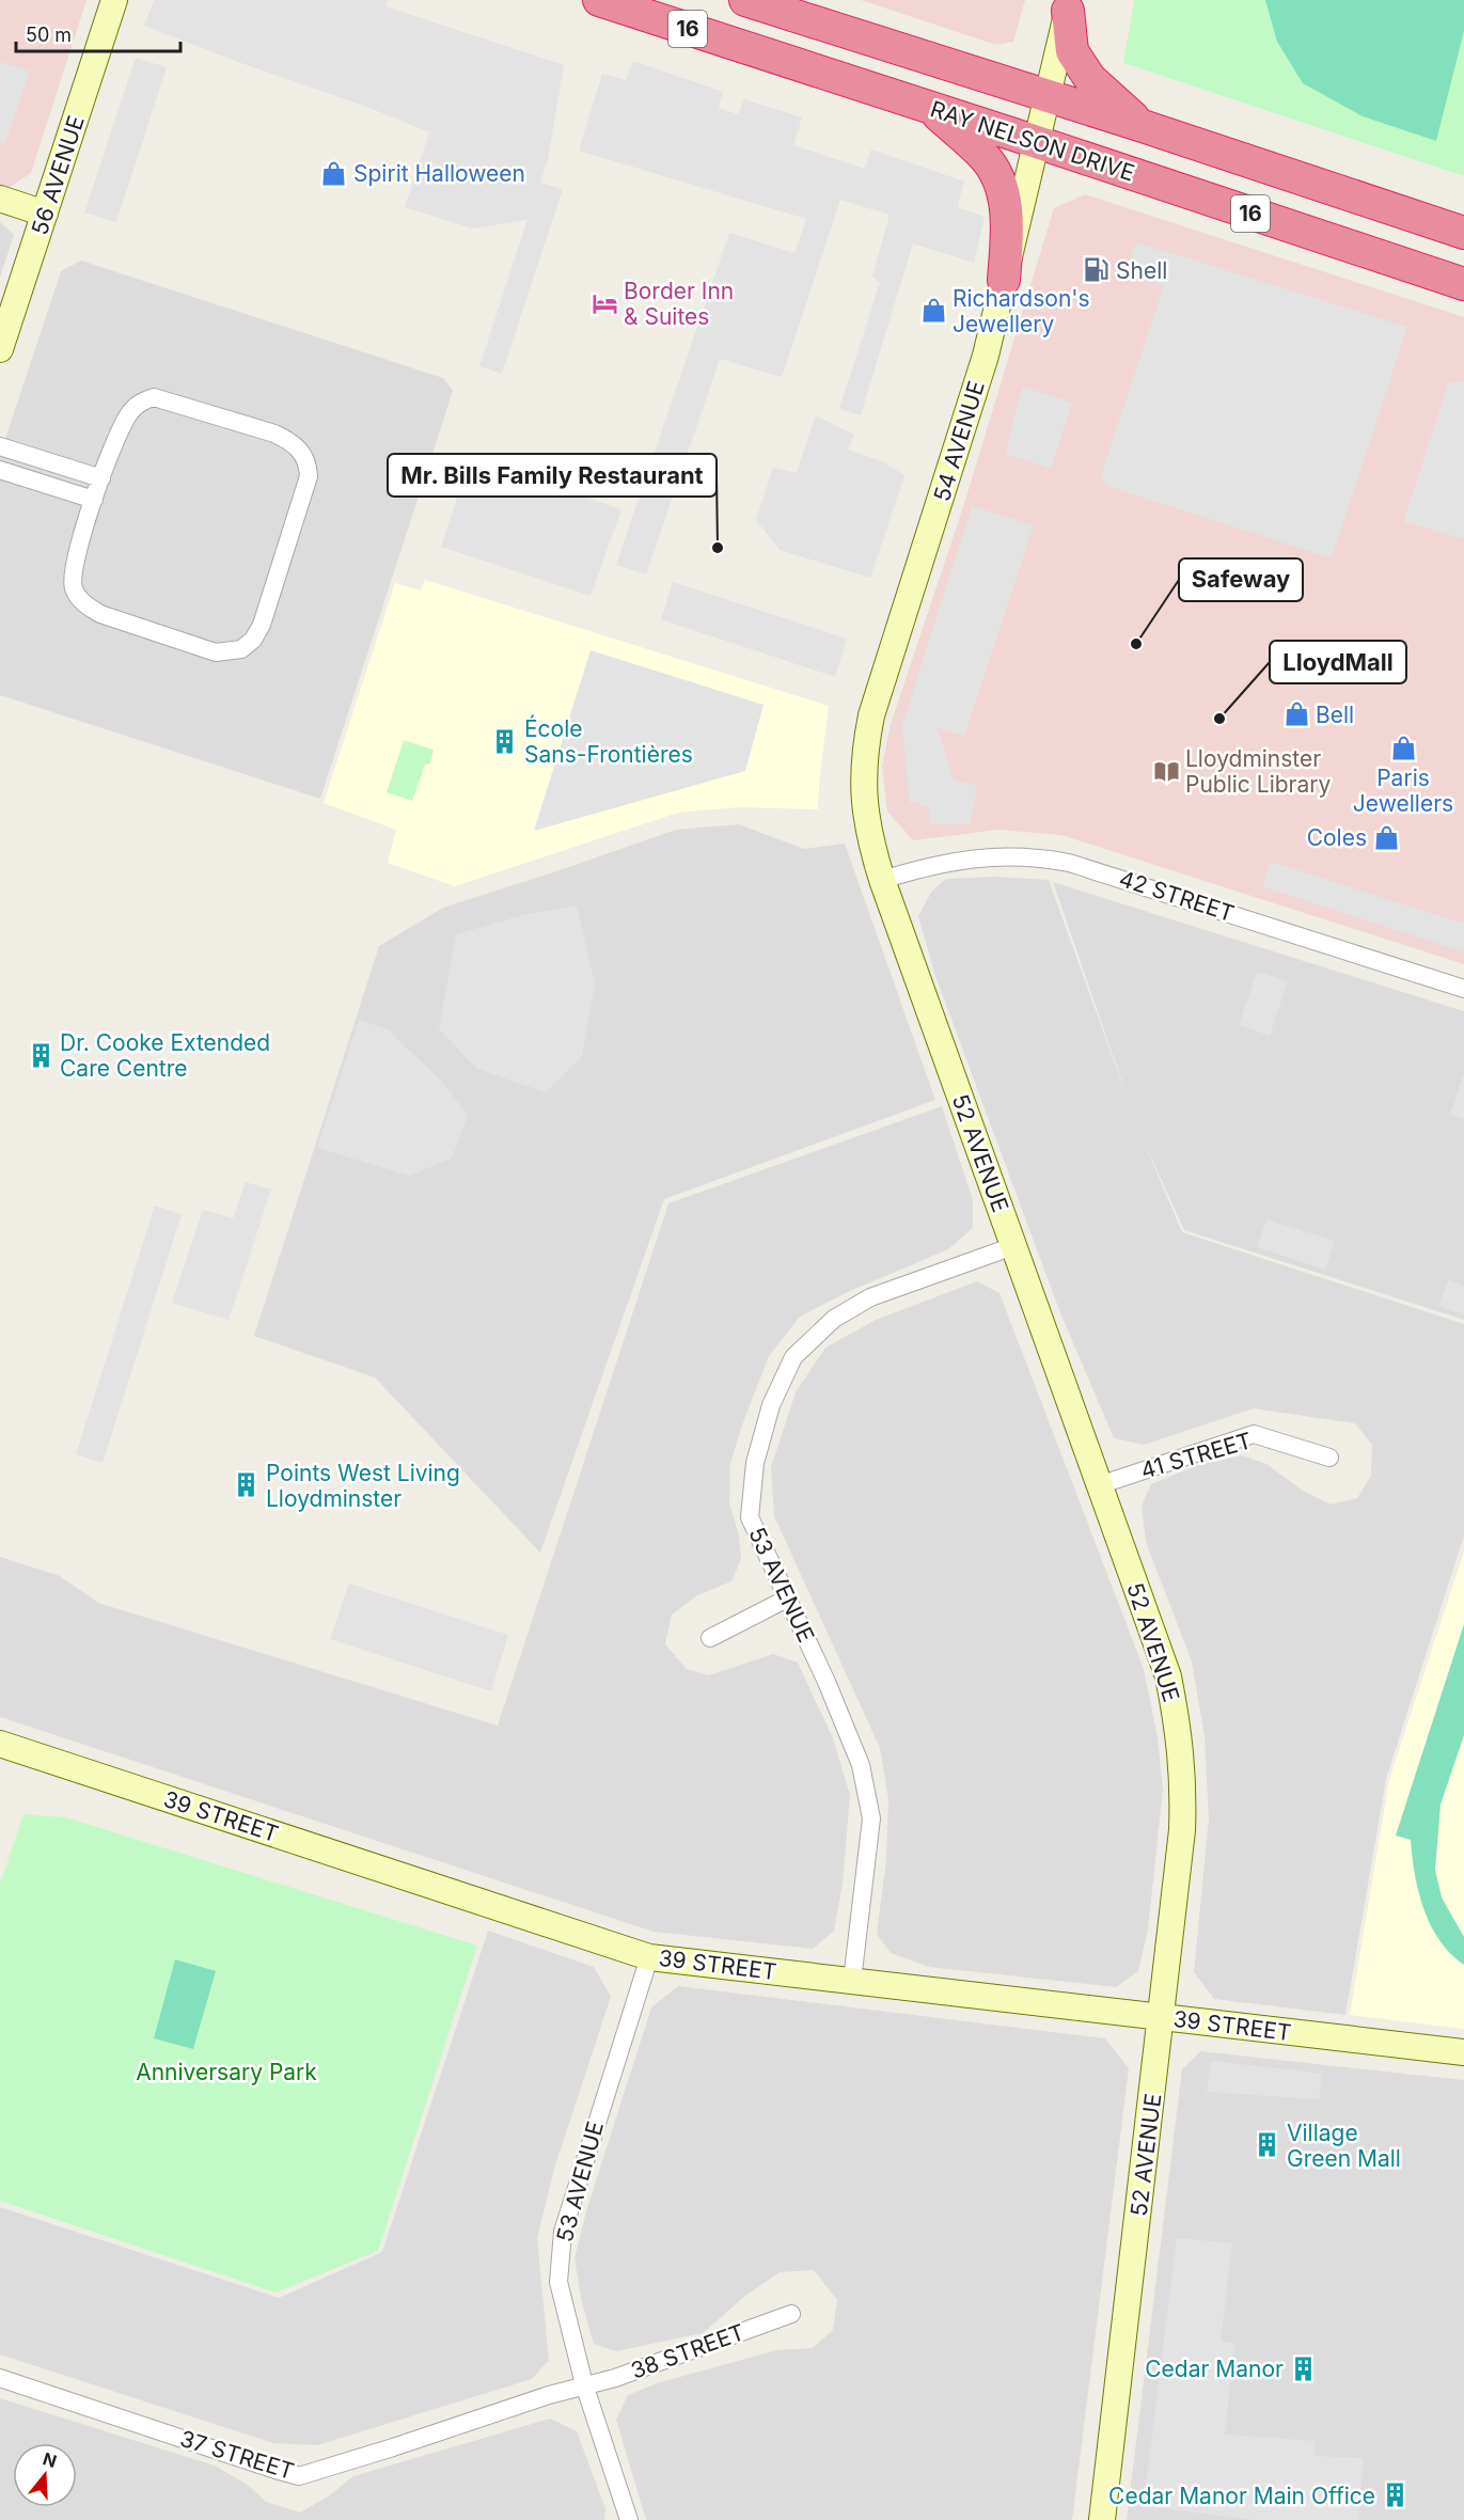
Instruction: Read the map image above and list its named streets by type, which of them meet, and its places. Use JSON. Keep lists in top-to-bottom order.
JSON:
{
  "streets": {
    "highway": ["16", "RAY NELSON DRIVE"],
    "street": [
      "56 AVENUE",
      "54 AVENUE",
      "42 STREET",
      "52 AVENUE",
      "41 STREET",
      "53 AVENUE",
      "39 STREET",
      "38 STREET",
      "37 STREET"
    ]
  },
  "crossings": [
    ["RAY NELSON DRIVE", "54 AVENUE"],
    ["54 AVENUE", "42 STREET"],
    ["54 AVENUE", "52 AVENUE"],
    ["42 STREET", "52 AVENUE"],
    ["52 AVENUE", "41 STREET"],
    ["52 AVENUE", "53 AVENUE"],
    ["52 AVENUE", "39 STREET"],
    ["53 AVENUE", "39 STREET"],
    ["53 AVENUE", "38 STREET"],
    ["53 AVENUE", "37 STREET"],
    ["38 STREET", "37 STREET"]
  ],
  "parks": ["Anniversary Park"],
  "places": {
    "shop": [
      "Spirit Halloween",
      "Richardson's Jewellery",
      "Bell",
      "Paris Jewellers",
      "Coles"
    ],
    "fuel station": ["Shell"],
    "hotel": ["Border Inn & Suites"],
    "other": ["Mr. Bills Family Restaurant", "Safeway", "LloydMall"],
    "building": [
      "École Sans-Frontières",
      "Dr. Cooke Extended Care Centre",
      "Points West Living Lloydminster",
      "Village Green Mall",
      "Cedar Manor",
      "Cedar Manor Main Office"
    ],
    "library": ["Lloydminster Public Library"]
  },
  "scale_bar": "50 m",
  "north": "top"
}
